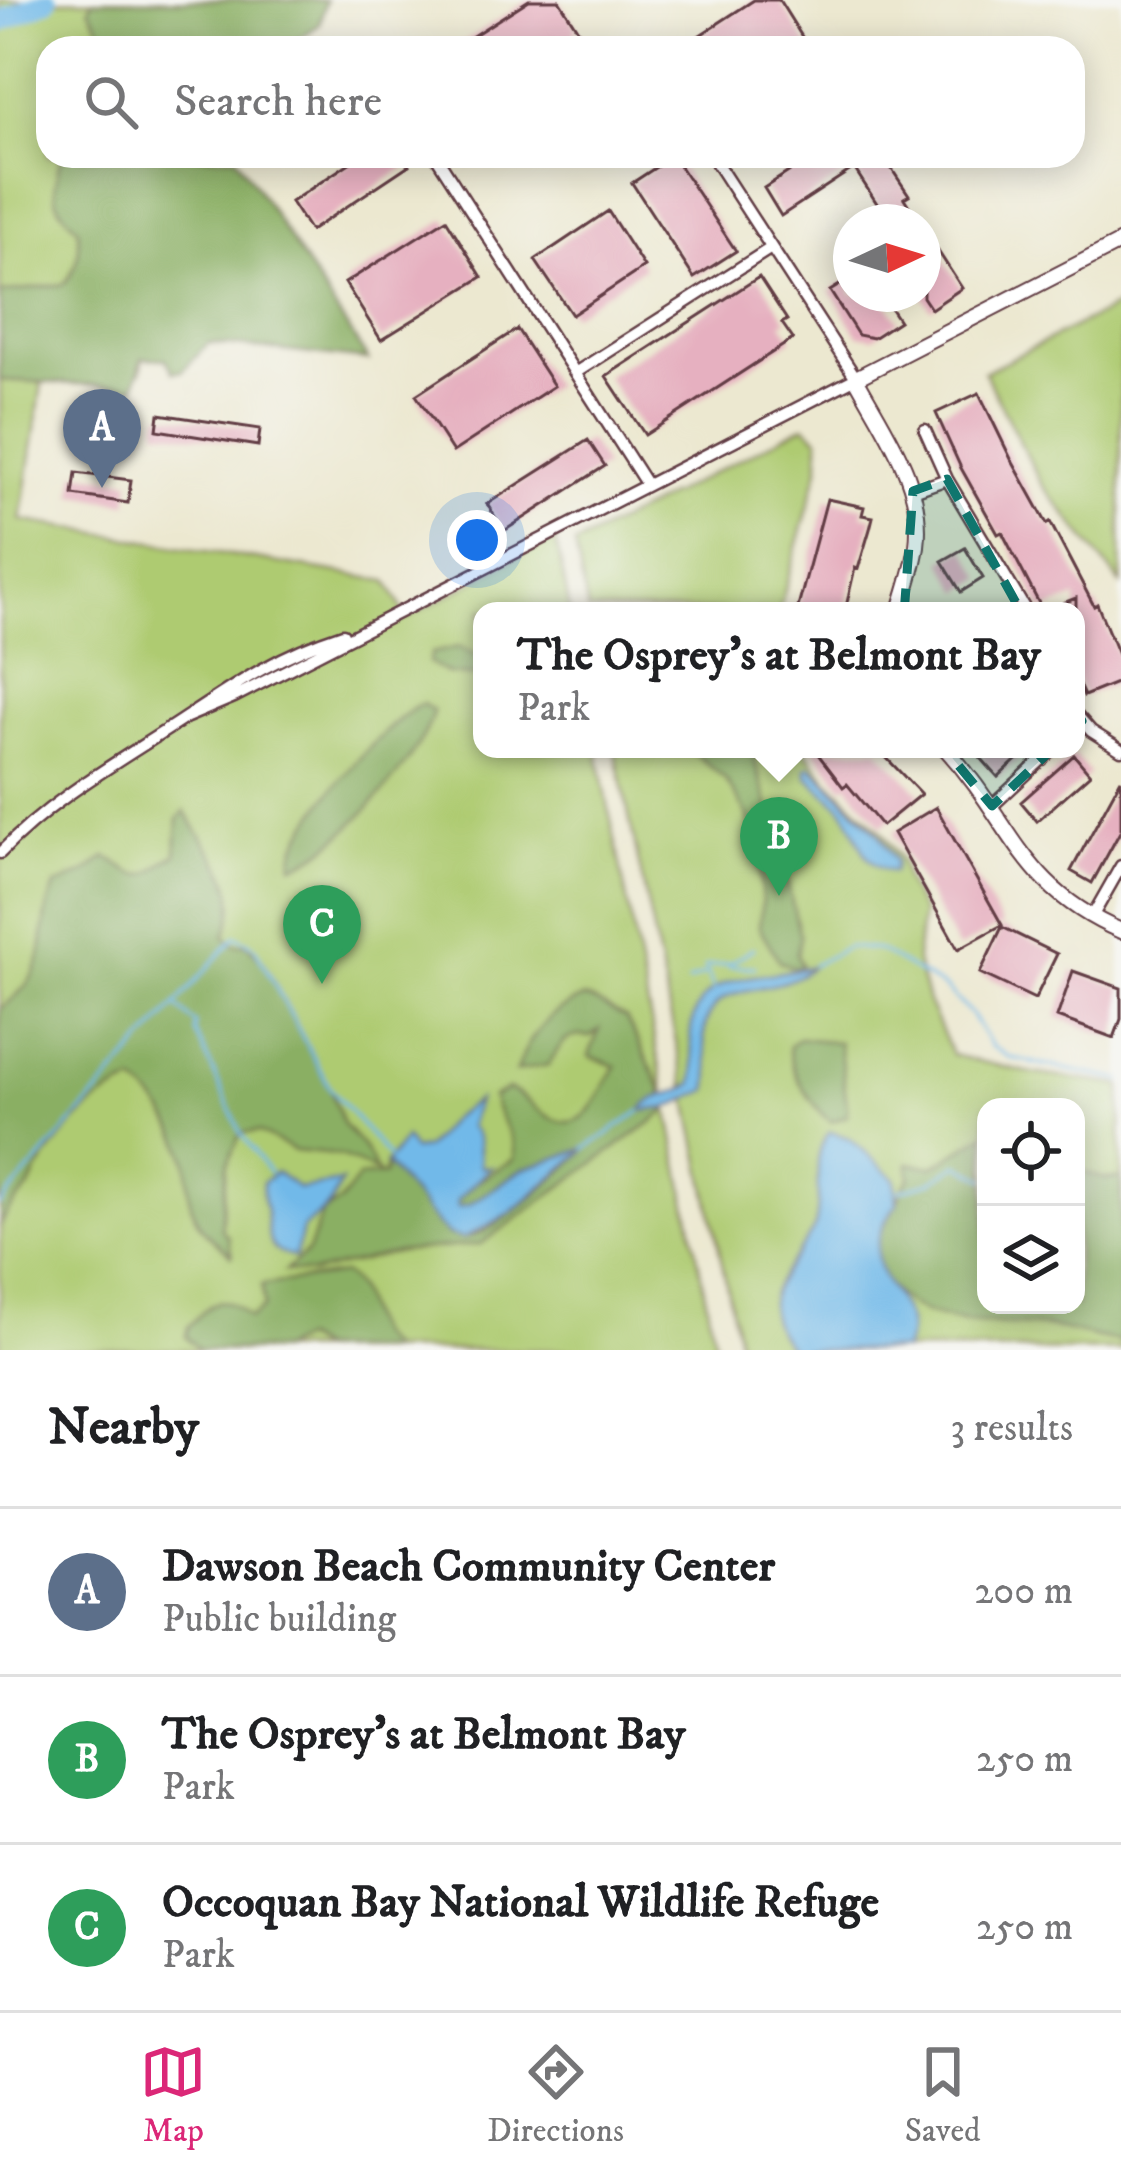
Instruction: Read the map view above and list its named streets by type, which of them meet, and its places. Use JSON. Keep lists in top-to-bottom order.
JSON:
{
  "north": "right",
  "page": {
    "search": "Search here",
    "pins": ["A", "B", "C"],
    "popup": ["The Osprey's at Belmont Bay", "Park"],
    "heading": ["Nearby", "3 results"],
    "list": [
      {
        "mark": "A",
        "name": "Dawson Beach Community Center",
        "note": "Public building",
        "value": "200 m"
      },
      {
        "mark": "B",
        "name": "The Osprey's at Belmont Bay",
        "note": "Park",
        "value": "250 m"
      },
      {
        "mark": "C",
        "name": "Occoquan Bay National Wildlife Refuge",
        "note": "Park",
        "value": "250 m"
      }
    ],
    "nav": ["Map", "Directions", "Saved"]
  }
}
